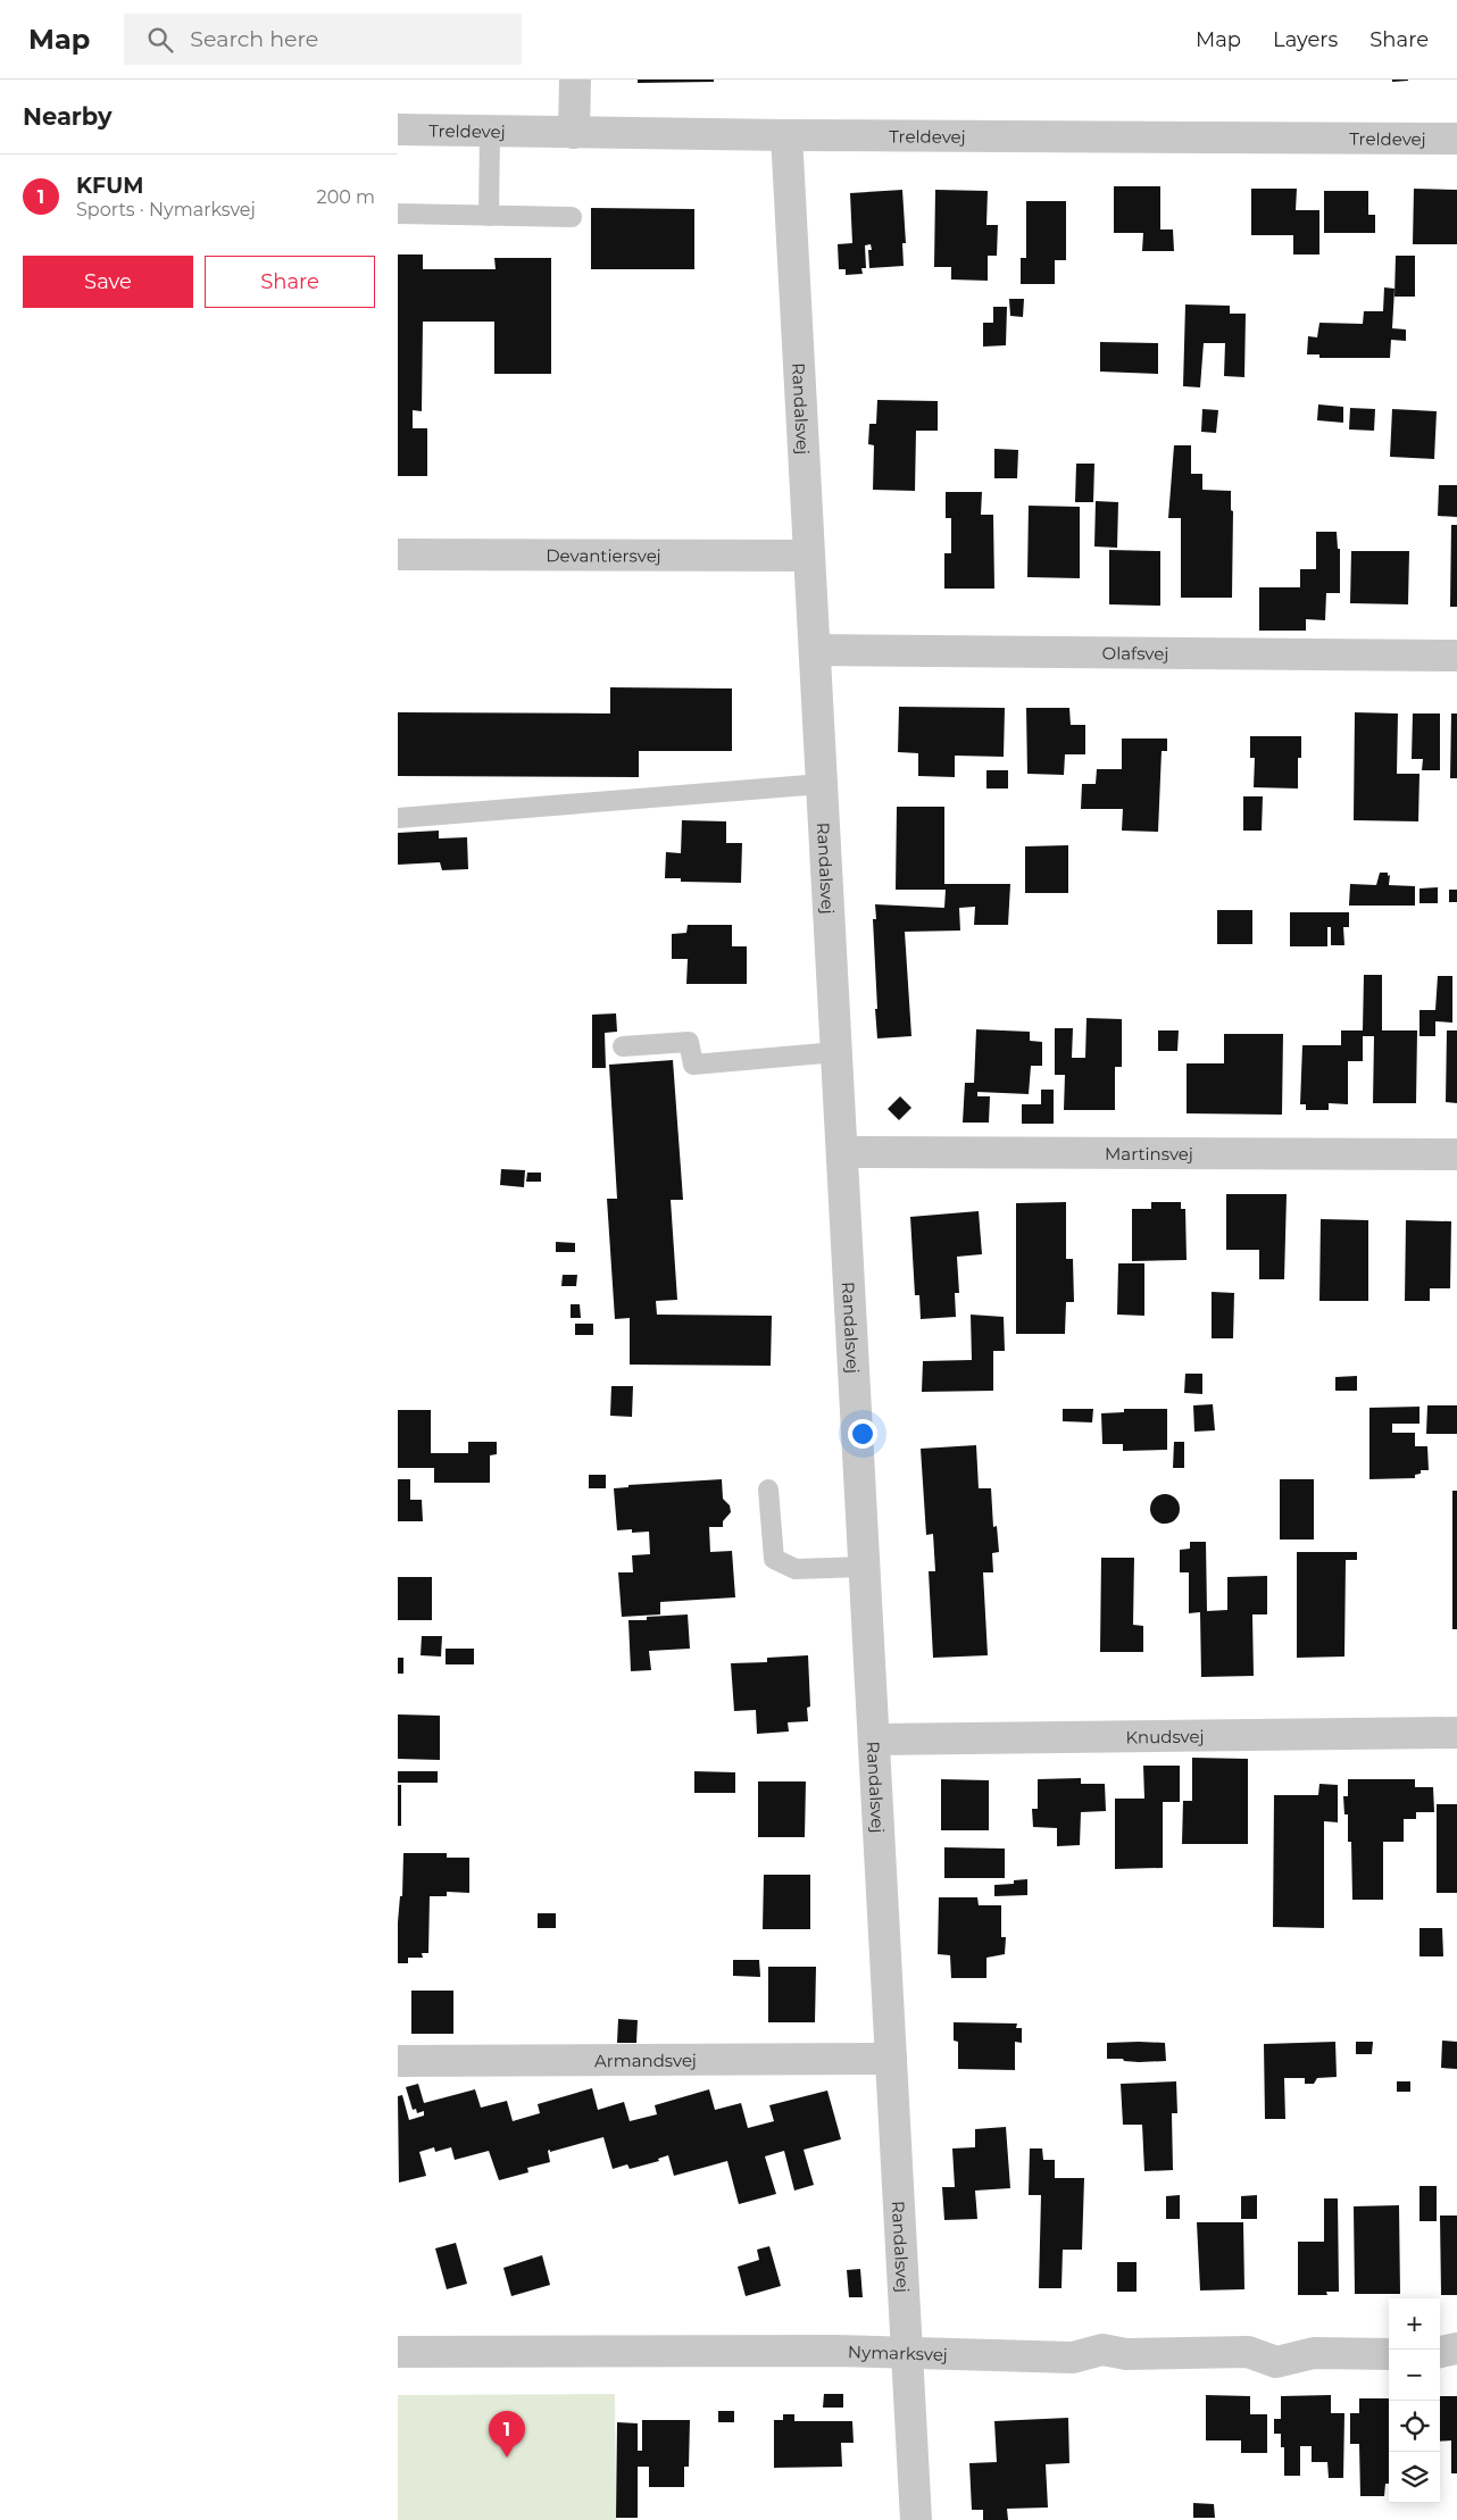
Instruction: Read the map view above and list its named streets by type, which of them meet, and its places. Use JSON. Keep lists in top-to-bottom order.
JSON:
{
  "streets": {
    "street": [
      "Treldevej",
      "Randalsvej",
      "Devantiersvej",
      "Olafsvej",
      "Martinsvej",
      "Knudsvej",
      "Armandsvej",
      "Nymarksvej"
    ]
  },
  "crossings": [
    ["Treldevej", "Randalsvej"],
    ["Randalsvej", "Devantiersvej"],
    ["Randalsvej", "Olafsvej"],
    ["Randalsvej", "Martinsvej"],
    ["Randalsvej", "Knudsvej"],
    ["Randalsvej", "Armandsvej"],
    ["Randalsvej", "Nymarksvej"]
  ],
  "page": {
    "header": "Map",
    "search": "Search here",
    "nav": ["Map", "Layers", "Share"],
    "heading": "Nearby",
    "list": [
      {
        "mark": "1",
        "name": "KFUM",
        "note": "Sports · Nymarksvej",
        "value": "200 m"
      }
    ],
    "buttons": ["Save", "Share"],
    "map_buttons": ["+", "−"],
    "pins": "1"
  }
}
